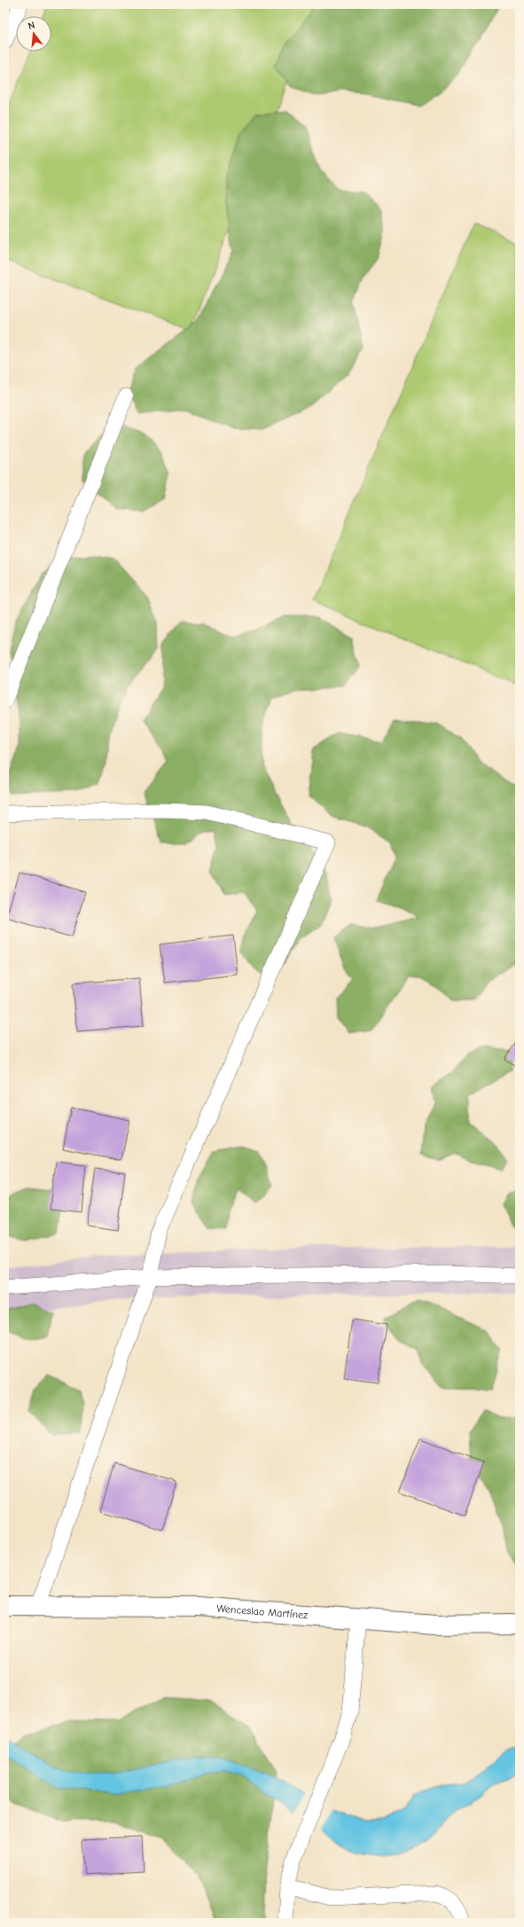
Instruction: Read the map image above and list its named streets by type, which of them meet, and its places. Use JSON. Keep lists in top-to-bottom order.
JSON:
{
  "streets": {
    "main road": ["Wenceslao Martínez"]
  },
  "north": "top"
}
